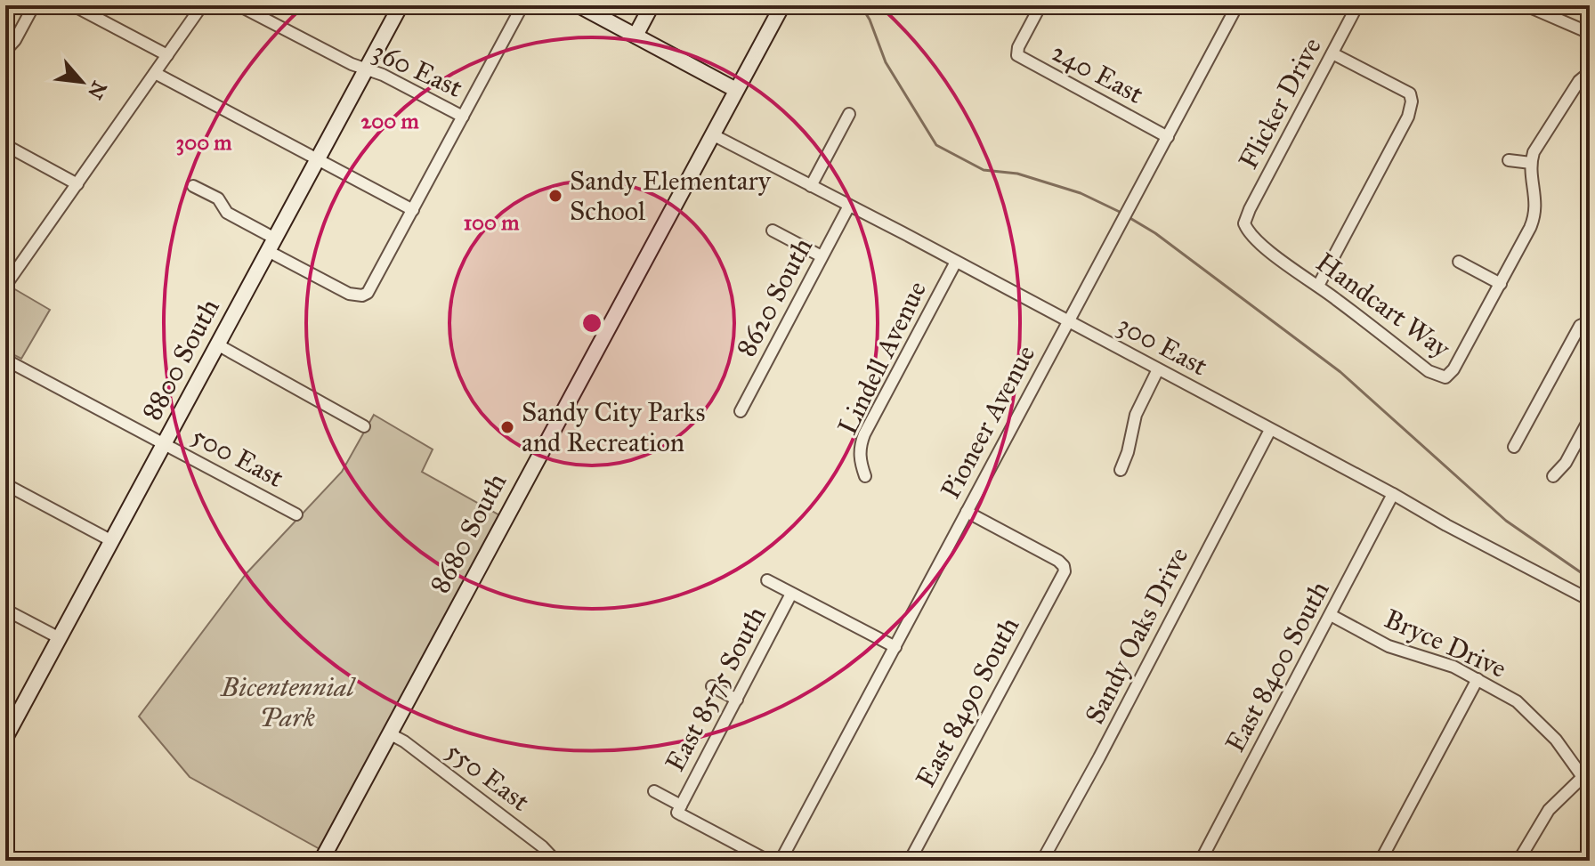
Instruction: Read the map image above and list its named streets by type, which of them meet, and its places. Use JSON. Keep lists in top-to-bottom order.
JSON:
{
  "streets": {
    "street": [
      "360 East",
      "240 East",
      "Flicker Drive",
      "8620 South",
      "Handcart Way",
      "300 East",
      "Lindell Avenue",
      "8800 South",
      "Pioneer Avenue",
      "500 East",
      "8680 South",
      "Sandy Oaks Drive",
      "Bryce Drive",
      "East 8400 South",
      "East 8575 South",
      "East 8490 South",
      "550 East"
    ]
  },
  "crossings": [
    ["360 East", "8800 South"],
    ["240 East", "Pioneer Avenue"],
    ["Flicker Drive", "Handcart Way"],
    ["8620 South", "300 East"],
    ["300 East", "Lindell Avenue"],
    ["300 East", "Pioneer Avenue"],
    ["300 East", "8680 South"],
    ["300 East", "Sandy Oaks Drive"],
    ["300 East", "East 8400 South"],
    ["8800 South", "500 East"],
    ["Pioneer Avenue", "East 8490 South"],
    ["8680 South", "550 East"],
    ["Bryce Drive", "East 8400 South"]
  ],
  "parks": ["Bicentennial Park"],
  "places": ["Sandy Elementary School", "Sandy City Parks and Recreation"],
  "north": "bottom right",
  "rings": ["200 m", "300 m", "100 m"]
}
